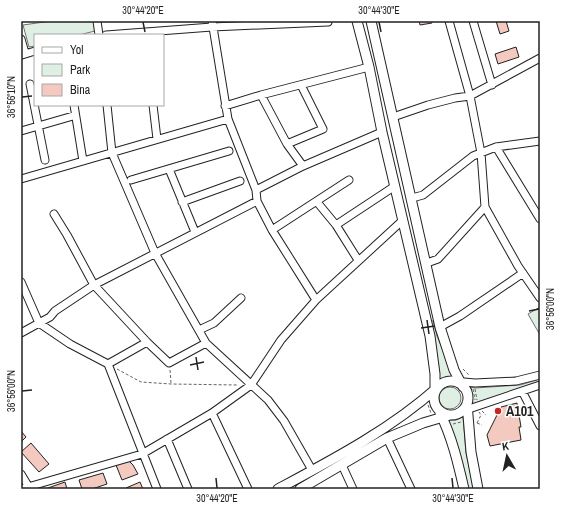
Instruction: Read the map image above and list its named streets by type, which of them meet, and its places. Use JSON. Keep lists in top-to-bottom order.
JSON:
{
  "places": ["A101"],
  "legend": ["Yol", "Park", "Bina"],
  "north": "top",
  "coordinates": [
    "30°44'20\"E",
    "30°44'30\"E",
    "36°56'10\"N",
    "36°56'00\"N"
  ]
}
